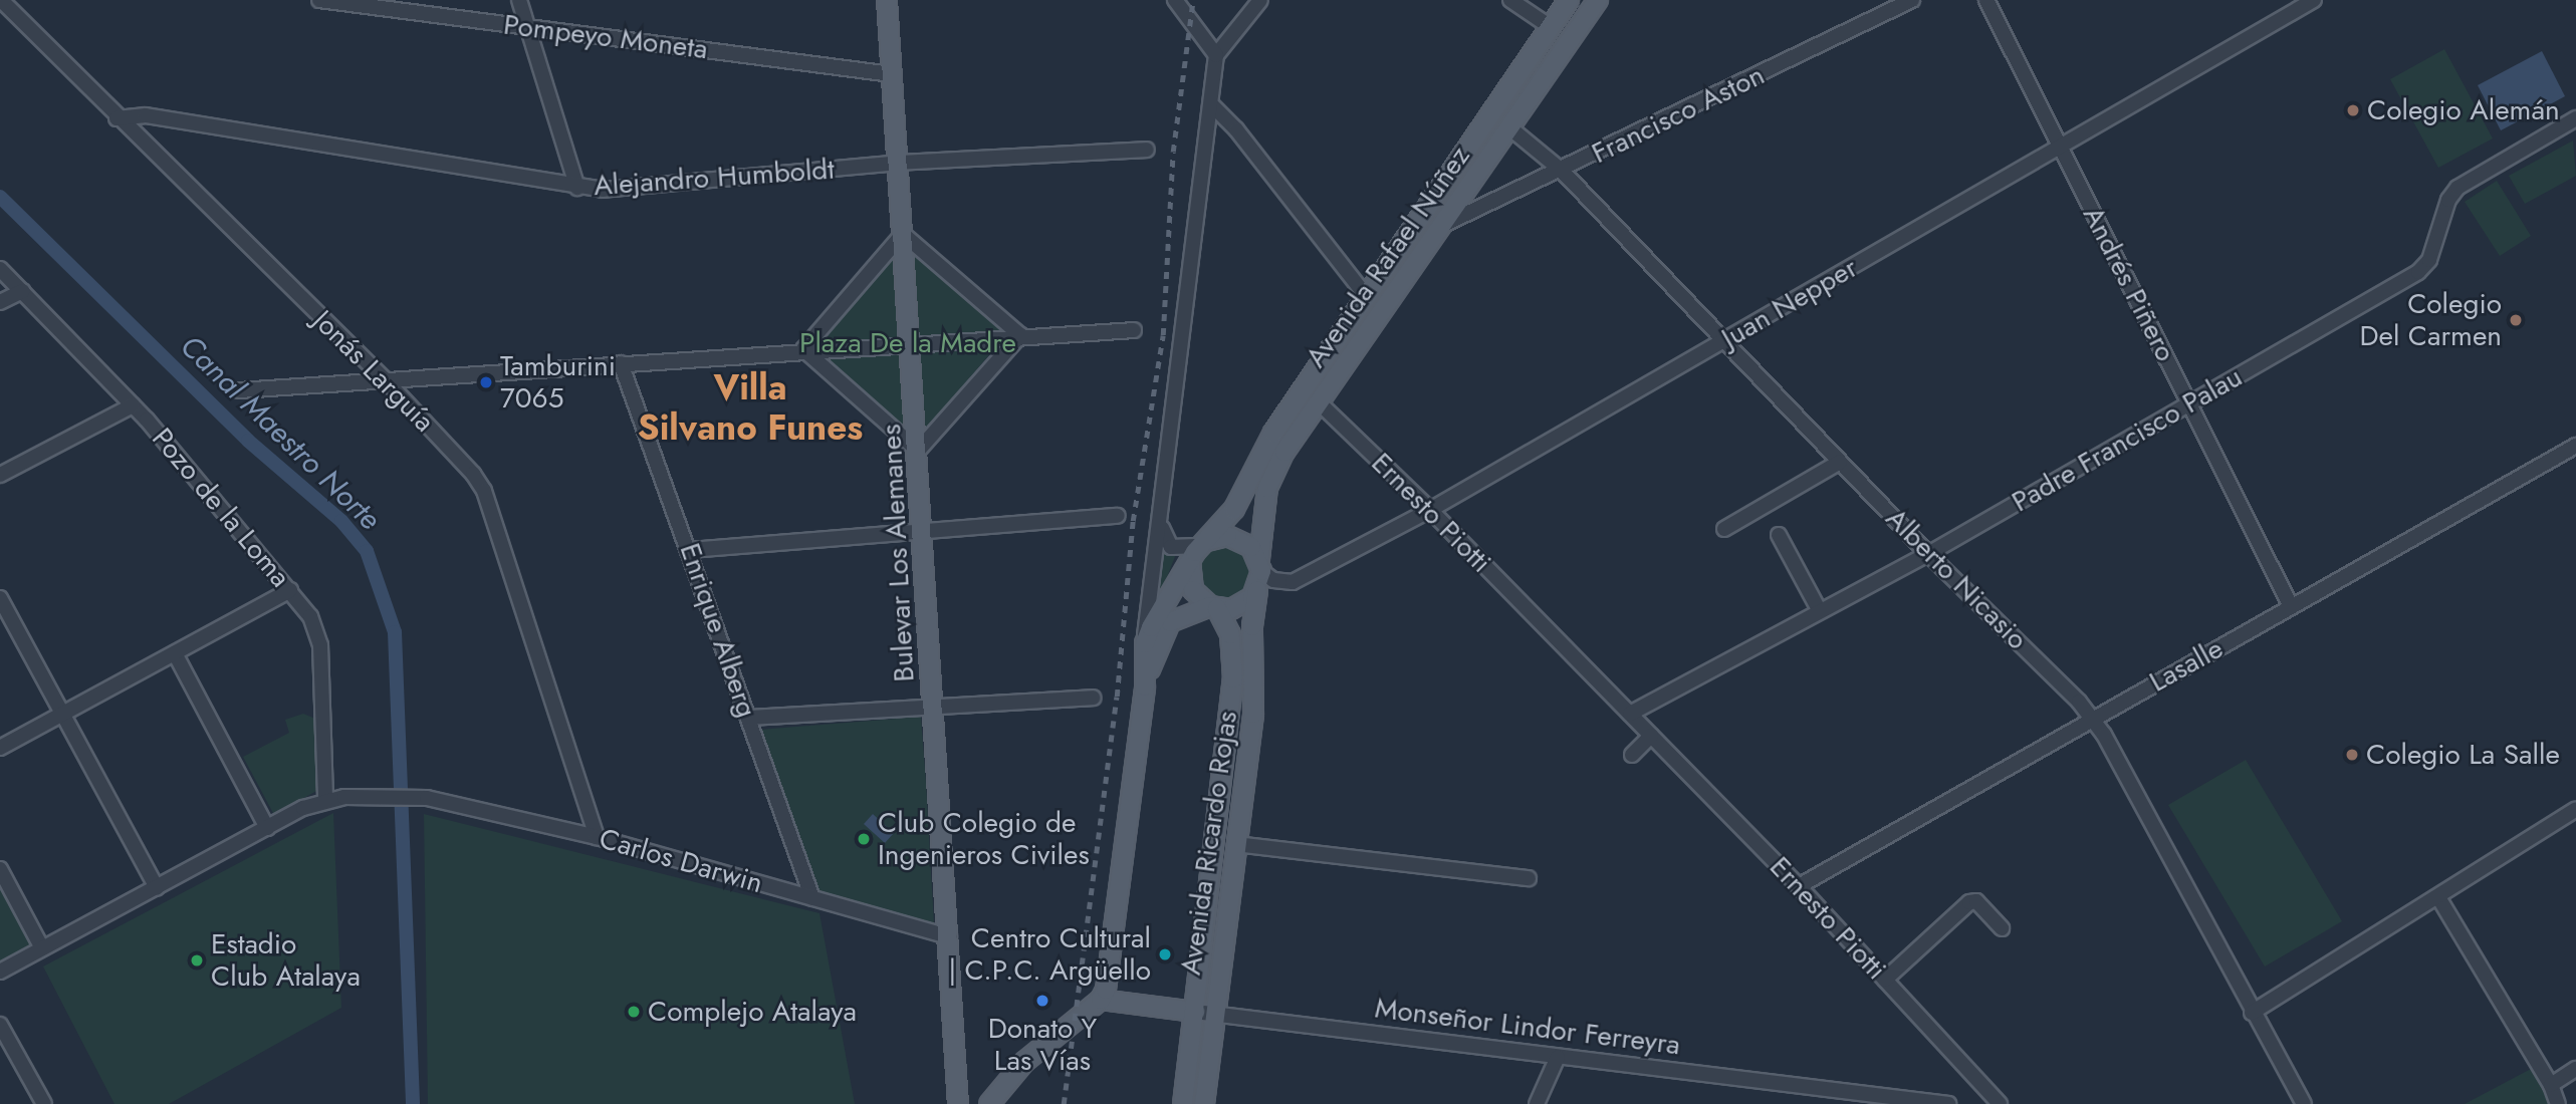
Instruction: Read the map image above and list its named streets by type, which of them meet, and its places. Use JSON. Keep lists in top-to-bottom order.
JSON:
{
  "streets": {
    "main road": [
      "Avenida Rafael Núñez",
      "Bulevar Los Alemanes",
      "Avenida Ricardo Rojas",
      "Monseñor Lindor Ferreyra"
    ],
    "street": [
      "Pompeyo Moneta",
      "Francisco Aston",
      "Alejandro Humboldt",
      "Andrés Piñero",
      "Juan Nepper",
      "Jonás Larguía",
      "Padre Francisco Palau",
      "Pozo de la Loma",
      "Ernesto Piotti",
      "Alberto Nicasio",
      "Enrique Alberg",
      "Lasalle",
      "Carlos Darwin"
    ]
  },
  "crossings": [
    ["Pompeyo Moneta", "Bulevar Los Alemanes"],
    ["Francisco Aston", "Avenida Rafael Núñez"],
    ["Francisco Aston", "Alberto Nicasio"],
    ["Alejandro Humboldt", "Jonás Larguía"],
    ["Alejandro Humboldt", "Bulevar Los Alemanes"],
    ["Avenida Rafael Núñez", "Juan Nepper"],
    ["Avenida Rafael Núñez", "Ernesto Piotti"],
    ["Avenida Rafael Núñez", "Alberto Nicasio"],
    ["Avenida Rafael Núñez", "Avenida Ricardo Rojas"],
    ["Avenida Rafael Núñez", "Monseñor Lindor Ferreyra"],
    ["Andrés Piñero", "Juan Nepper"],
    ["Andrés Piñero", "Padre Francisco Palau"],
    ["Andrés Piñero", "Lasalle"],
    ["Juan Nepper", "Ernesto Piotti"],
    ["Juan Nepper", "Alberto Nicasio"],
    ["Juan Nepper", "Avenida Ricardo Rojas"],
    ["Jonás Larguía", "Carlos Darwin"],
    ["Padre Francisco Palau", "Ernesto Piotti"],
    ["Padre Francisco Palau", "Alberto Nicasio"],
    ["Pozo de la Loma", "Carlos Darwin"],
    ["Ernesto Piotti", "Lasalle"],
    ["Bulevar Los Alemanes", "Carlos Darwin"],
    ["Alberto Nicasio", "Lasalle"],
    ["Enrique Alberg", "Carlos Darwin"],
    ["Avenida Ricardo Rojas", "Monseñor Lindor Ferreyra"]
  ],
  "districts": ["Villa Silvano Funes"],
  "water": ["Canal Maestro Norte"],
  "parks": ["Plaza De la Madre"],
  "places": [
    "Colegio Alemán",
    "Colegio Del Carmen",
    "Tamburini 7065",
    "Colegio La Salle",
    "Club Colegio de Ingenieros Civiles",
    "Centro Cultural | C.P.C. Argüello",
    "Estadio Club Atalaya",
    "Donato Y Las Vías",
    "Complejo Atalaya"
  ]
}
